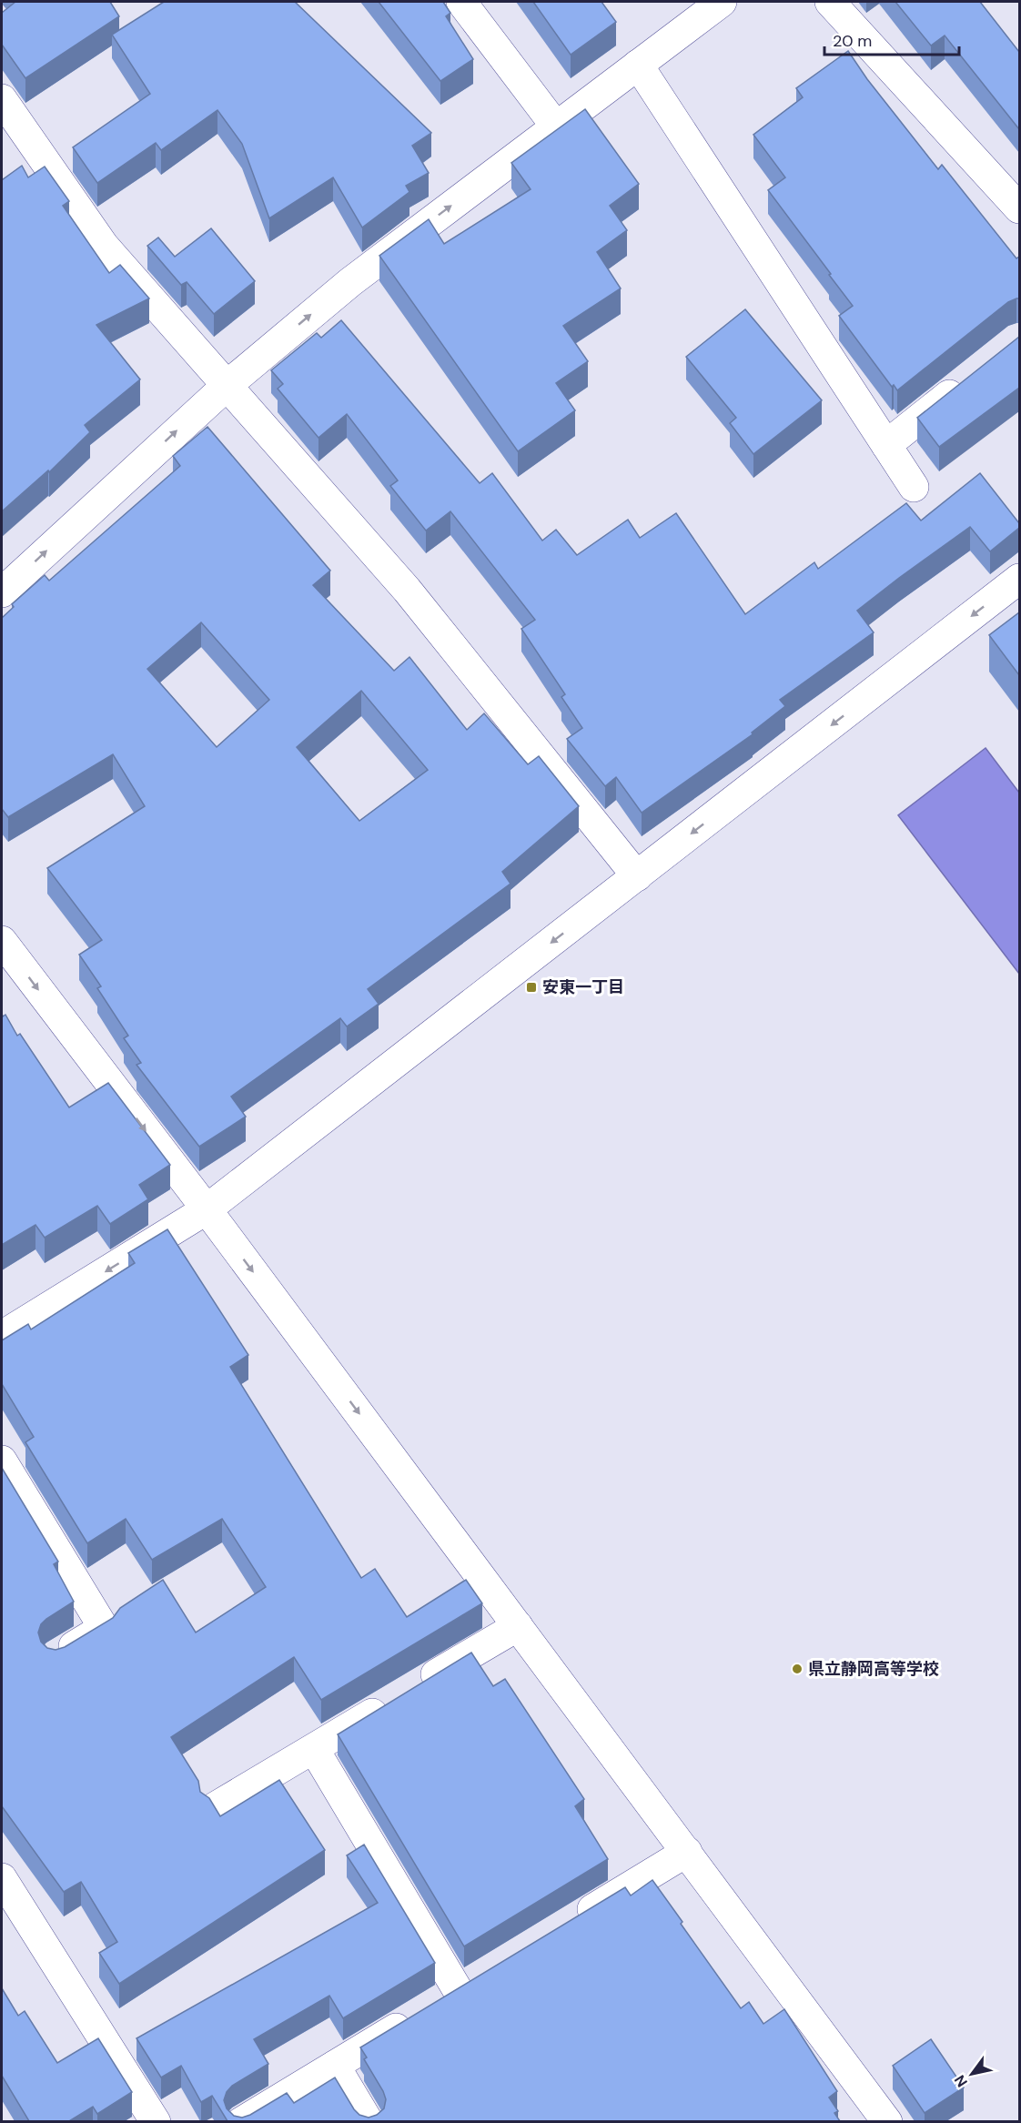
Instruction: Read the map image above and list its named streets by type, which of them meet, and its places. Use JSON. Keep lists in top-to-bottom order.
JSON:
{
  "places": {
    "transit": ["安東一丁目"],
    "other": ["県立静岡高等学校"]
  },
  "scale_bar": "20 m",
  "north": "bottom left"
}
